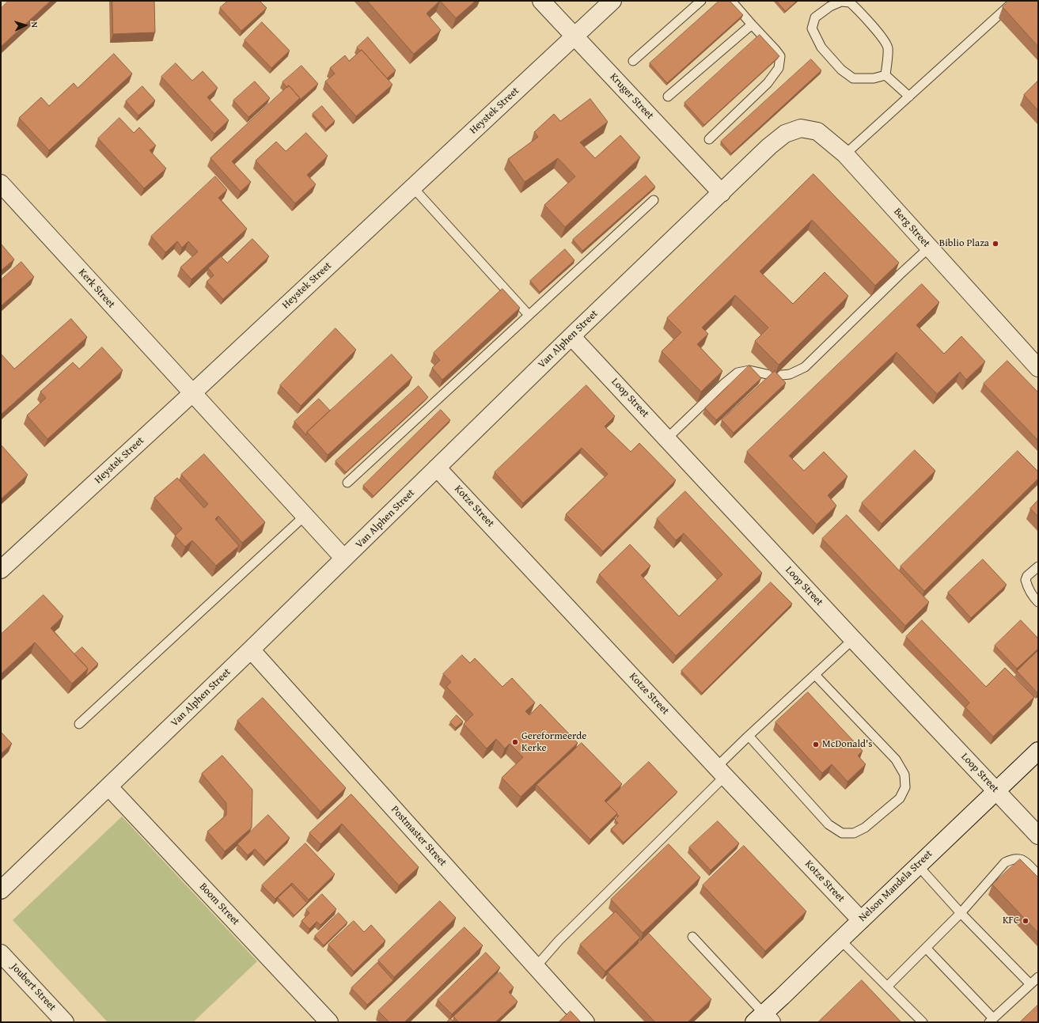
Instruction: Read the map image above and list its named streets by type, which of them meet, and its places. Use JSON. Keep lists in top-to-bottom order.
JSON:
{
  "streets": {
    "street": [
      "Kruger Street",
      "Heystek Street",
      "Berg Street",
      "Kerk Street",
      "Van Alphen Street",
      "Loop Street",
      "Kotze Street",
      "Postmaster Street",
      "Nelson Mandela Street",
      "Boom Street",
      "Joubert Street"
    ]
  },
  "crossings": [
    ["Kruger Street", "Heystek Street"],
    ["Kruger Street", "Van Alphen Street"],
    ["Heystek Street", "Kerk Street"],
    ["Berg Street", "Van Alphen Street"],
    ["Kerk Street", "Van Alphen Street"],
    ["Van Alphen Street", "Loop Street"],
    ["Van Alphen Street", "Kotze Street"],
    ["Van Alphen Street", "Postmaster Street"],
    ["Van Alphen Street", "Boom Street"],
    ["Loop Street", "Nelson Mandela Street"],
    ["Kotze Street", "Nelson Mandela Street"]
  ],
  "places": [
    "Biblio Plaza",
    "Gereformeerde Kerke",
    "McDonald's",
    "KFC"
  ],
  "north": "right"
}
